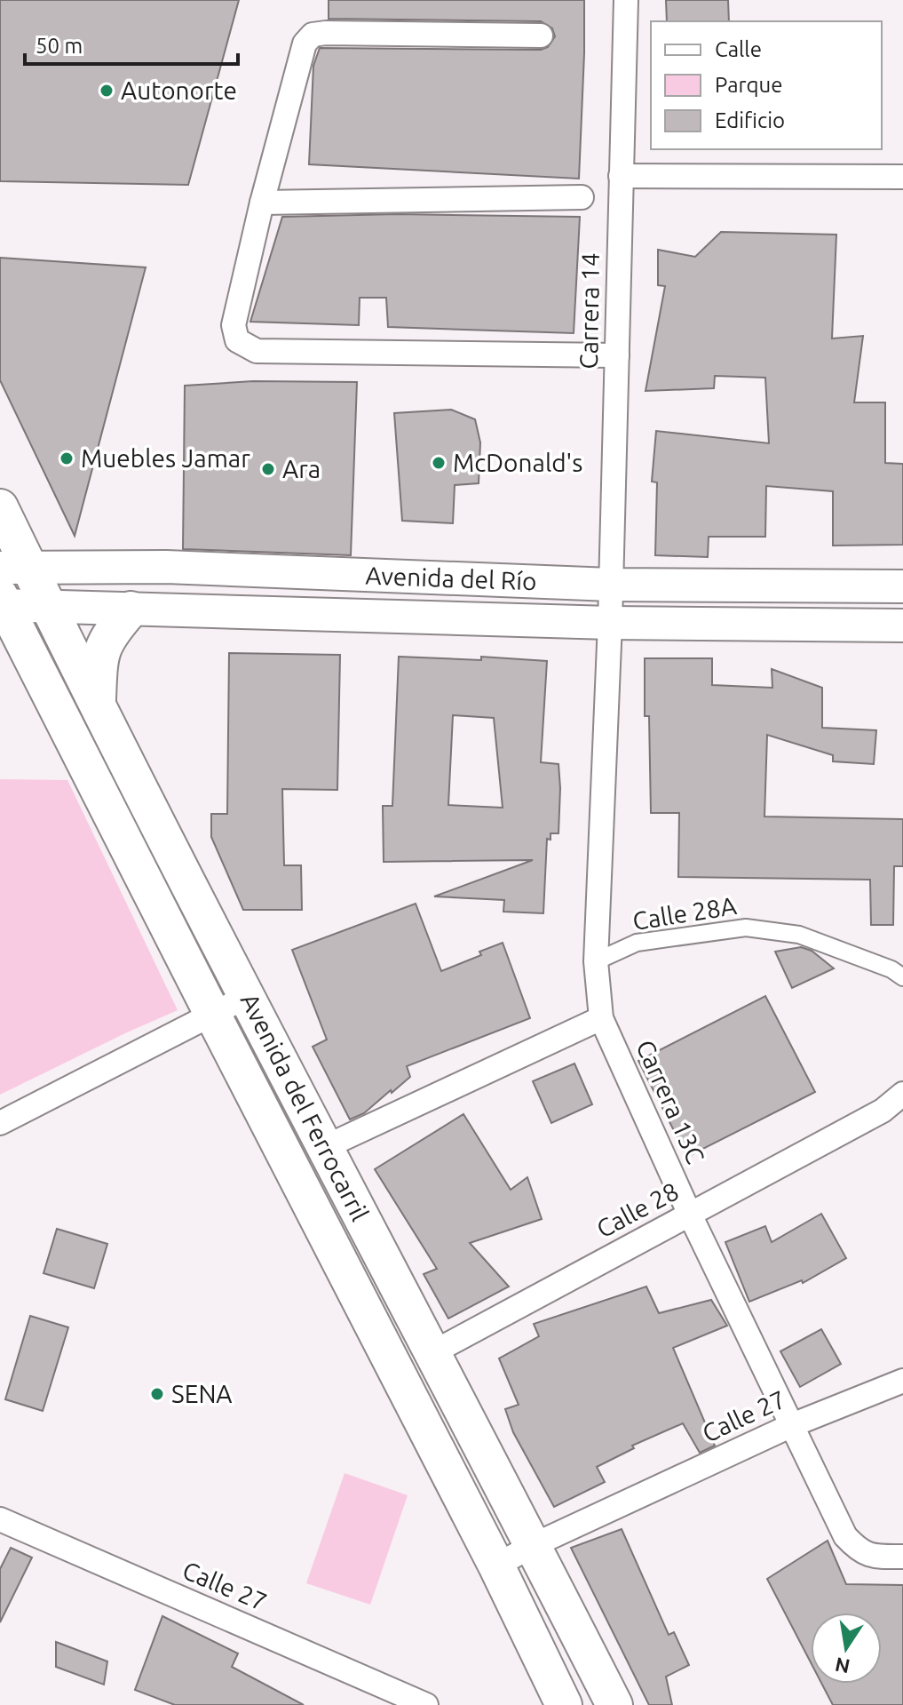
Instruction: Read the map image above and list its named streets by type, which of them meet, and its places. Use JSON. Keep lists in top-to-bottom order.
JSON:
{
  "streets": {
    "main road": ["Avenida del Río", "Avenida del Ferrocarril"],
    "street": [
      "Carrera 14",
      "Calle 28A",
      "Carrera 13C",
      "Calle 28",
      "Calle 27"
    ]
  },
  "crossings": [
    ["Carrera 14", "Avenida del Río"],
    ["Carrera 14", "Carrera 13C"],
    ["Avenida del Río", "Carrera 13C"],
    ["Avenida del Río", "Avenida del Ferrocarril"],
    ["Calle 28A", "Carrera 13C"],
    ["Carrera 13C", "Calle 28"],
    ["Carrera 13C", "Calle 27"],
    ["Avenida del Ferrocarril", "Calle 28"],
    ["Avenida del Ferrocarril", "Calle 27"]
  ],
  "places": [
    "Autonorte",
    "Muebles Jamar",
    "McDonald's",
    "Ara",
    "SENA"
  ],
  "legend": ["Calle", "Parque", "Edificio"],
  "scale_bar": "50 m",
  "north": "bottom"
}
